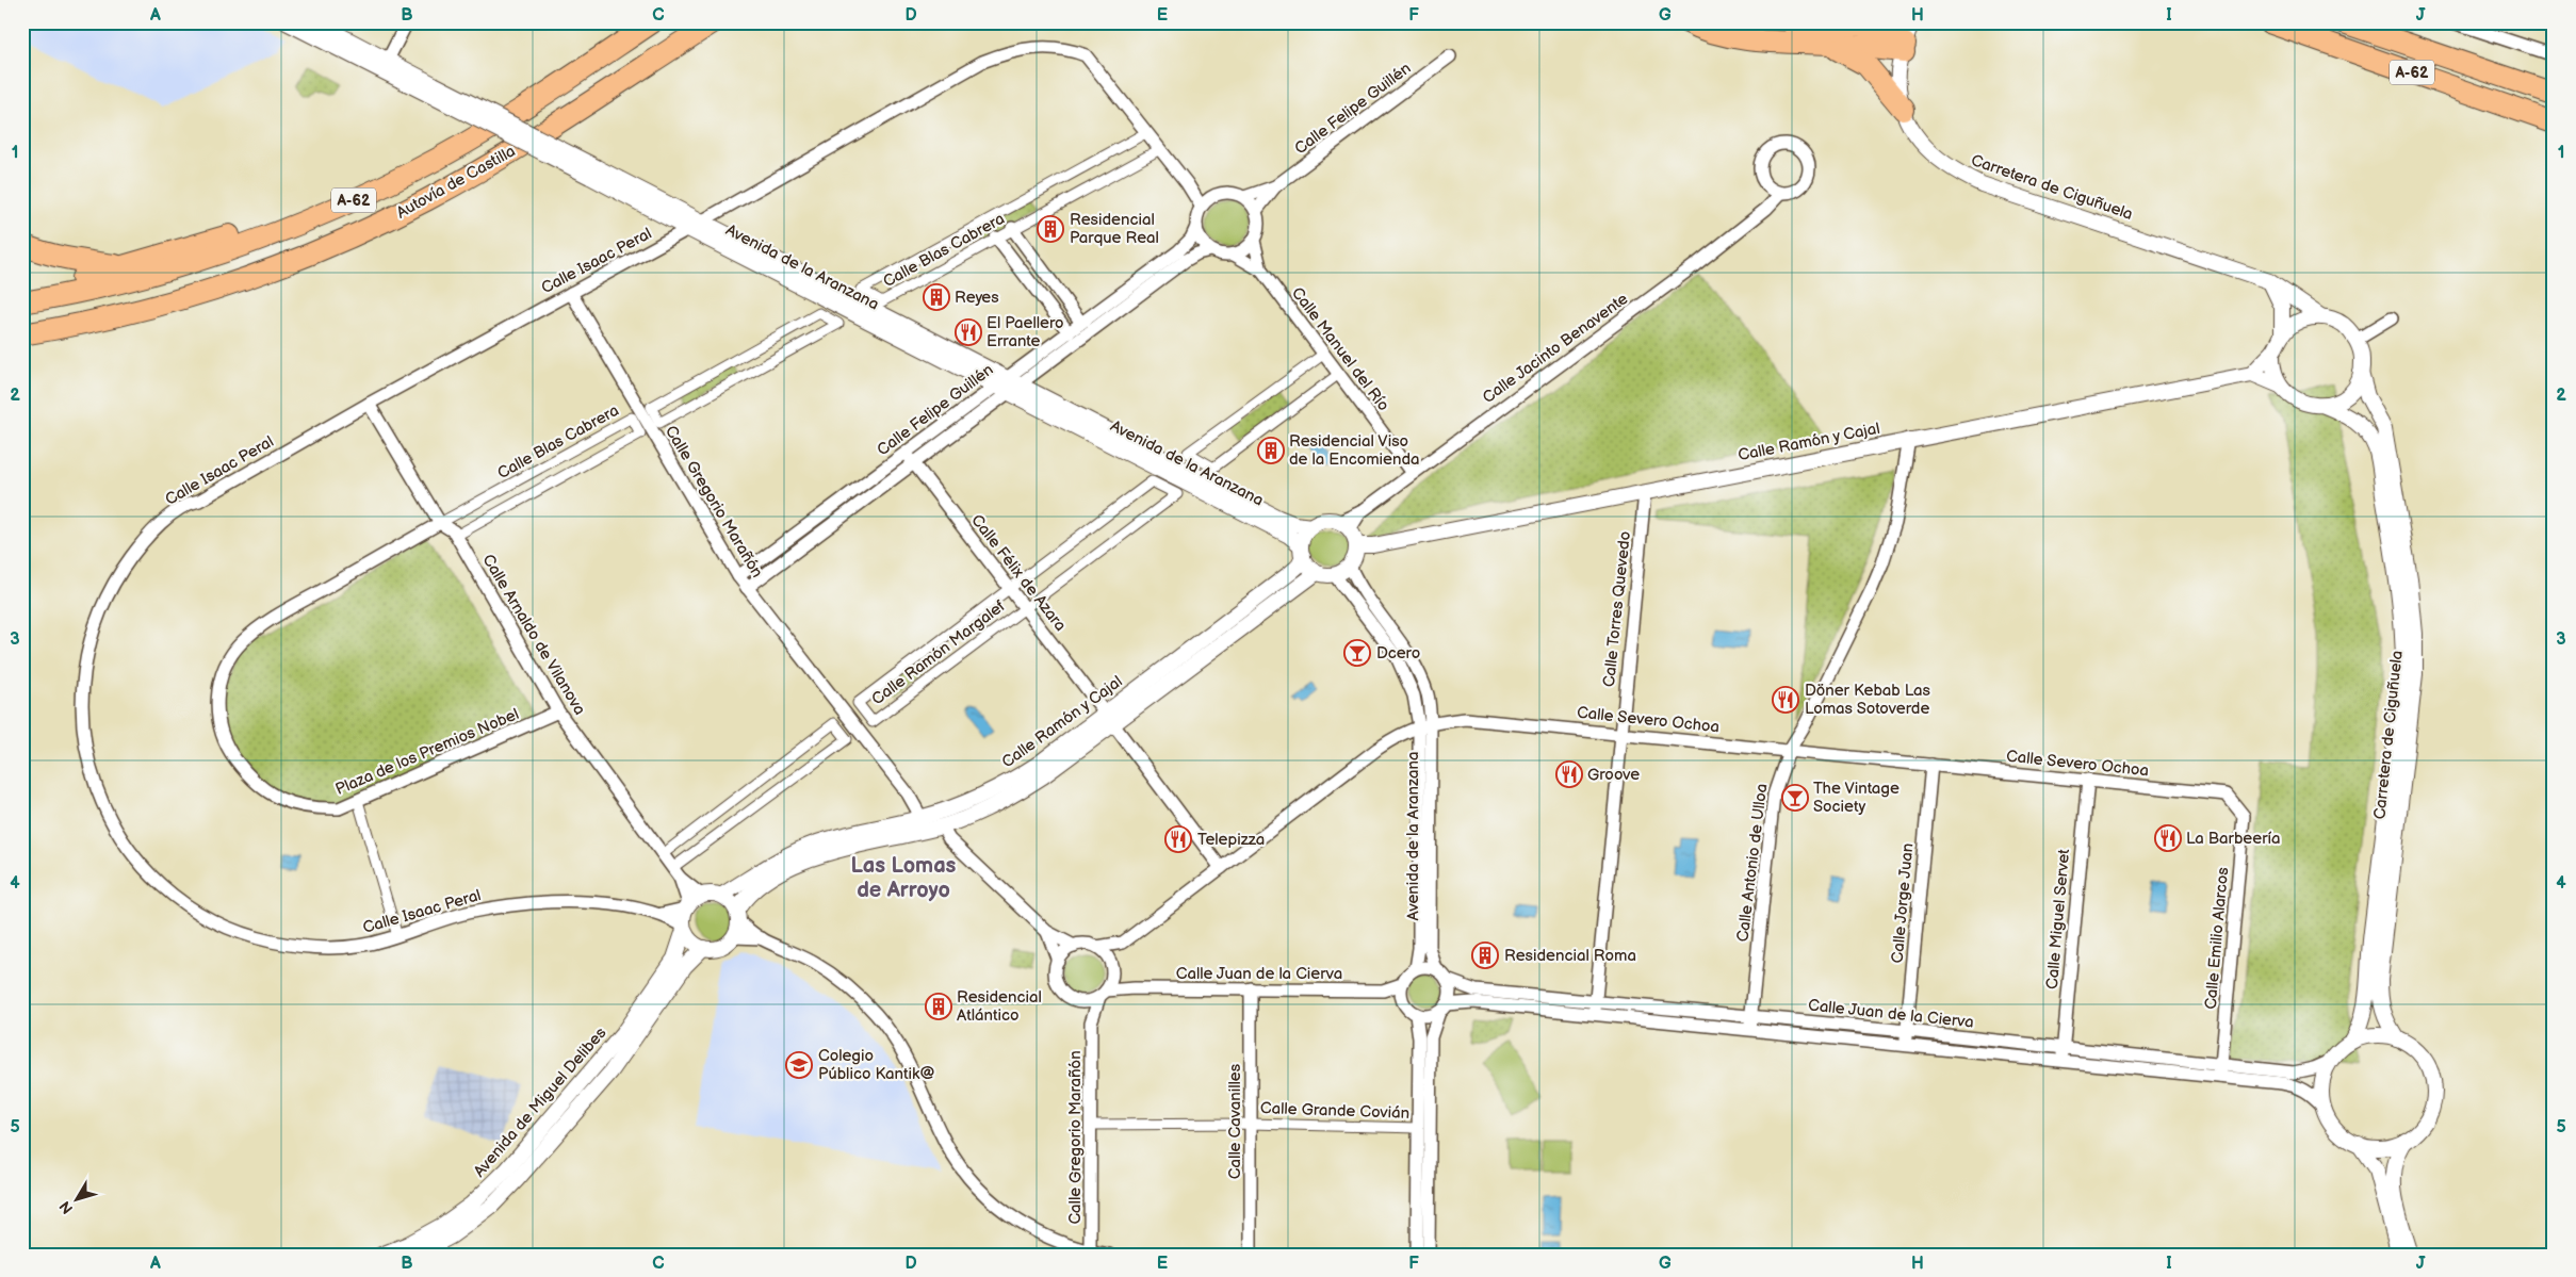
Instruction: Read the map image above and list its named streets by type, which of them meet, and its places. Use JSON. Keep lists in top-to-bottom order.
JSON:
{
  "streets": {
    "highway": ["A-62", "Autovía de Castilla"],
    "street": [
      "Calle Felipe Guillén",
      "Carretera de Ciguñuela",
      "Calle Blas Cabrera",
      "Calle Isaac Peral",
      "Avenida de la Aranzana",
      "Calle Jacinto Benavente",
      "Calle Manuel del Río",
      "Calle Ramón y Cajal",
      "Calle Gregorio Marañón",
      "Calle Félix de Azara",
      "Calle Torres Quevedo",
      "Calle Arnaldo de Vilanova",
      "Calle Ramón Margalef",
      "Calle Severo Ochoa",
      "Plaza de los Premios Nobel",
      "Calle Antonio de Ulloa",
      "Calle Jorge Juan",
      "Calle Miguel Servet",
      "Calle Emilio Alarcos",
      "Calle Juan de la Cierva",
      "Avenida de Miguel Delibes",
      "Calle Grande Covián",
      "Calle Cavanilles"
    ]
  },
  "crossings": [
    ["Calle Felipe Guillén", "Avenida de la Aranzana"],
    ["Calle Felipe Guillén", "Calle Manuel del Río"],
    ["Calle Felipe Guillén", "Calle Gregorio Marañón"],
    ["Calle Felipe Guillén", "Calle Félix de Azara"],
    ["Carretera de Ciguñuela", "Calle Juan de la Cierva"],
    ["Calle Blas Cabrera", "Calle Isaac Peral"],
    ["Calle Blas Cabrera", "Calle Arnaldo de Vilanova"],
    ["Calle Blas Cabrera", "Plaza de los Premios Nobel"],
    ["Calle Isaac Peral", "Avenida de la Aranzana"],
    ["Calle Isaac Peral", "Calle Ramón y Cajal"],
    ["Calle Isaac Peral", "Calle Gregorio Marañón"],
    ["Calle Isaac Peral", "Calle Arnaldo de Vilanova"],
    ["Calle Isaac Peral", "Avenida de Miguel Delibes"],
    ["Avenida de la Aranzana", "Calle Jacinto Benavente"],
    ["Avenida de la Aranzana", "Calle Ramón y Cajal"],
    ["Avenida de la Aranzana", "Calle Ramón Margalef"],
    ["Avenida de la Aranzana", "Calle Severo Ochoa"],
    ["Avenida de la Aranzana", "Calle Juan de la Cierva"],
    ["Calle Jacinto Benavente", "Calle Manuel del Río"],
    ["Calle Jacinto Benavente", "Calle Ramón y Cajal"],
    ["Calle Ramón y Cajal", "Calle Gregorio Marañón"],
    ["Calle Ramón y Cajal", "Calle Félix de Azara"],
    ["Calle Ramón y Cajal", "Calle Torres Quevedo"],
    ["Calle Ramón y Cajal", "Calle Arnaldo de Vilanova"],
    ["Calle Ramón y Cajal", "Calle Antonio de Ulloa"],
    ["Calle Ramón y Cajal", "Avenida de Miguel Delibes"],
    ["Calle Gregorio Marañón", "Calle Ramón Margalef"],
    ["Calle Gregorio Marañón", "Calle Severo Ochoa"],
    ["Calle Gregorio Marañón", "Calle Juan de la Cierva"],
    ["Calle Gregorio Marañón", "Calle Grande Covián"],
    ["Calle Félix de Azara", "Calle Ramón Margalef"],
    ["Calle Félix de Azara", "Calle Severo Ochoa"],
    ["Calle Torres Quevedo", "Calle Severo Ochoa"],
    ["Calle Torres Quevedo", "Calle Juan de la Cierva"],
    ["Calle Arnaldo de Vilanova", "Calle Ramón Margalef"],
    ["Calle Arnaldo de Vilanova", "Plaza de los Premios Nobel"],
    ["Calle Arnaldo de Vilanova", "Avenida de Miguel Delibes"],
    ["Calle Severo Ochoa", "Calle Antonio de Ulloa"],
    ["Calle Severo Ochoa", "Calle Jorge Juan"],
    ["Calle Severo Ochoa", "Calle Miguel Servet"],
    ["Calle Severo Ochoa", "Calle Emilio Alarcos"],
    ["Calle Severo Ochoa", "Calle Juan de la Cierva"],
    ["Calle Antonio de Ulloa", "Calle Juan de la Cierva"],
    ["Calle Jorge Juan", "Calle Juan de la Cierva"],
    ["Calle Miguel Servet", "Calle Juan de la Cierva"],
    ["Calle Emilio Alarcos", "Calle Juan de la Cierva"],
    ["Calle Juan de la Cierva", "Calle Cavanilles"],
    ["Calle Grande Covián", "Calle Cavanilles"]
  ],
  "districts": ["Las Lomas de Arroyo"],
  "places": {
    "building": [
      "Residencial Parque Real",
      "Reyes",
      "Residencial Viso de la Encomienda",
      "Residencial Roma",
      "Residencial Atlántico"
    ],
    "restaurant": [
      "El Paellero Errante",
      "Döner Kebab Las Lomas Sotoverde",
      "Groove",
      "La Barbeería",
      "Telepizza"
    ],
    "bar": ["Dcero", "The Vintage Society"],
    "school or university": ["Colegio Público Kantik@"]
  },
  "north": "bottom left",
  "grid": {
    "columns": [
      "A",
      "B",
      "C",
      "D",
      "E",
      "F",
      "G",
      "H",
      "I",
      "J"
    ],
    "rows": [
      "1",
      "2",
      "3",
      "4",
      "5"
    ]
  }
}
